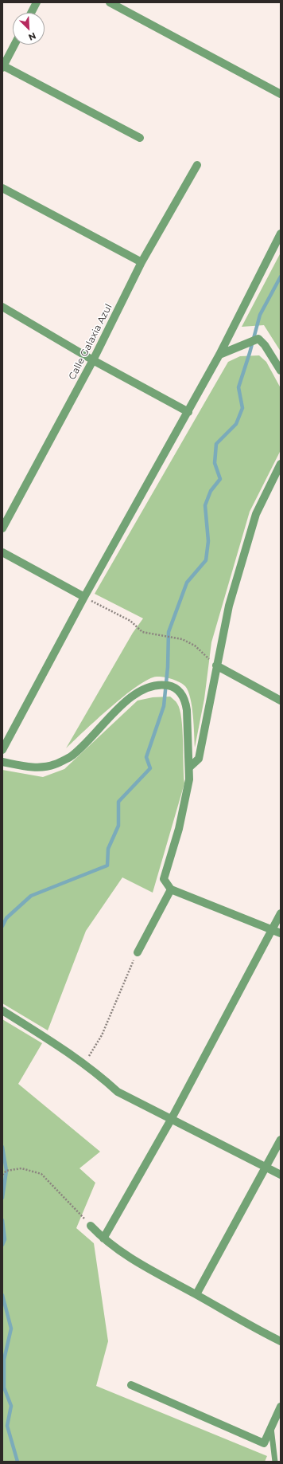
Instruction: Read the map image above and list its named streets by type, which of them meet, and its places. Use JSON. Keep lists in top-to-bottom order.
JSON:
{
  "streets": {
    "street": ["Calle Galaxia Azul"]
  },
  "north": "bottom right"
}
